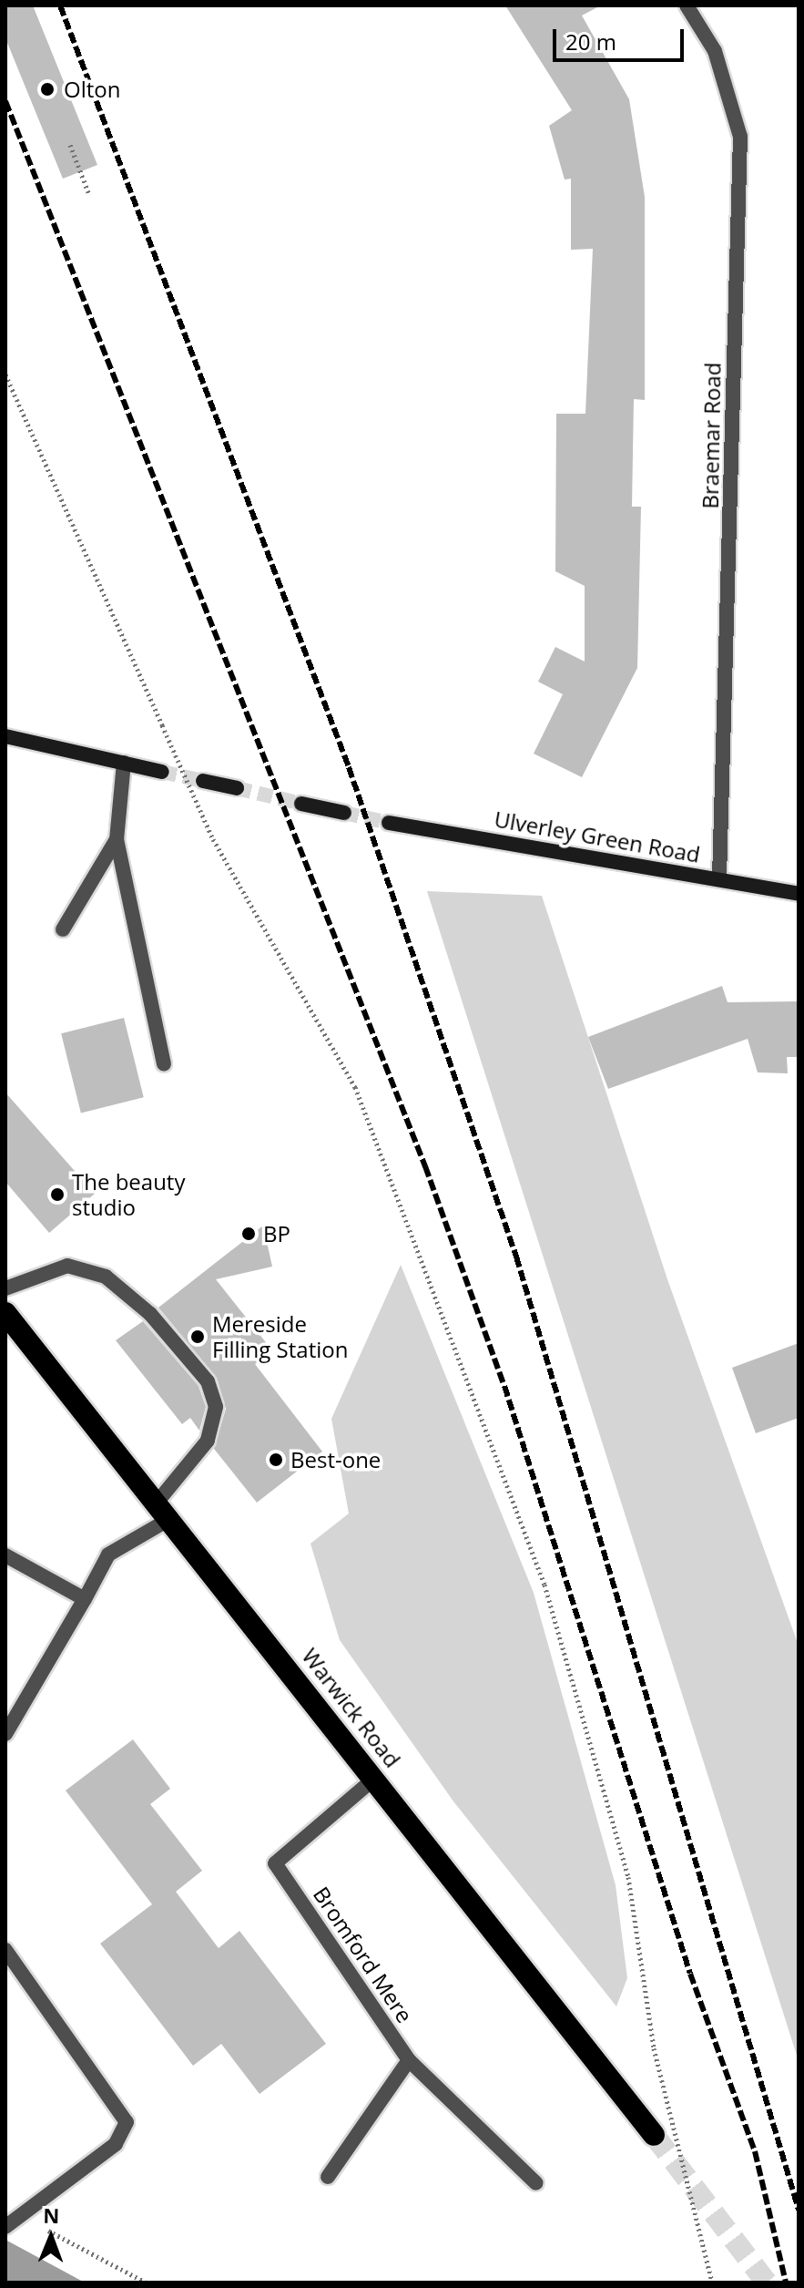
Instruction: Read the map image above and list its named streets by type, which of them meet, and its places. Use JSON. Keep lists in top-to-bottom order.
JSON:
{
  "streets": {
    "highway": ["Warwick Road"],
    "street": ["Braemar Road", "Ulverley Green Road", "Bromford Mere"]
  },
  "crossings": [
    ["Braemar Road", "Ulverley Green Road"],
    ["Warwick Road", "Bromford Mere"]
  ],
  "places": [
    "Olton",
    "The beauty studio",
    "BP",
    "Mereside Filling Station",
    "Best-one"
  ],
  "scale_bar": "20 m",
  "north": "top"
}
